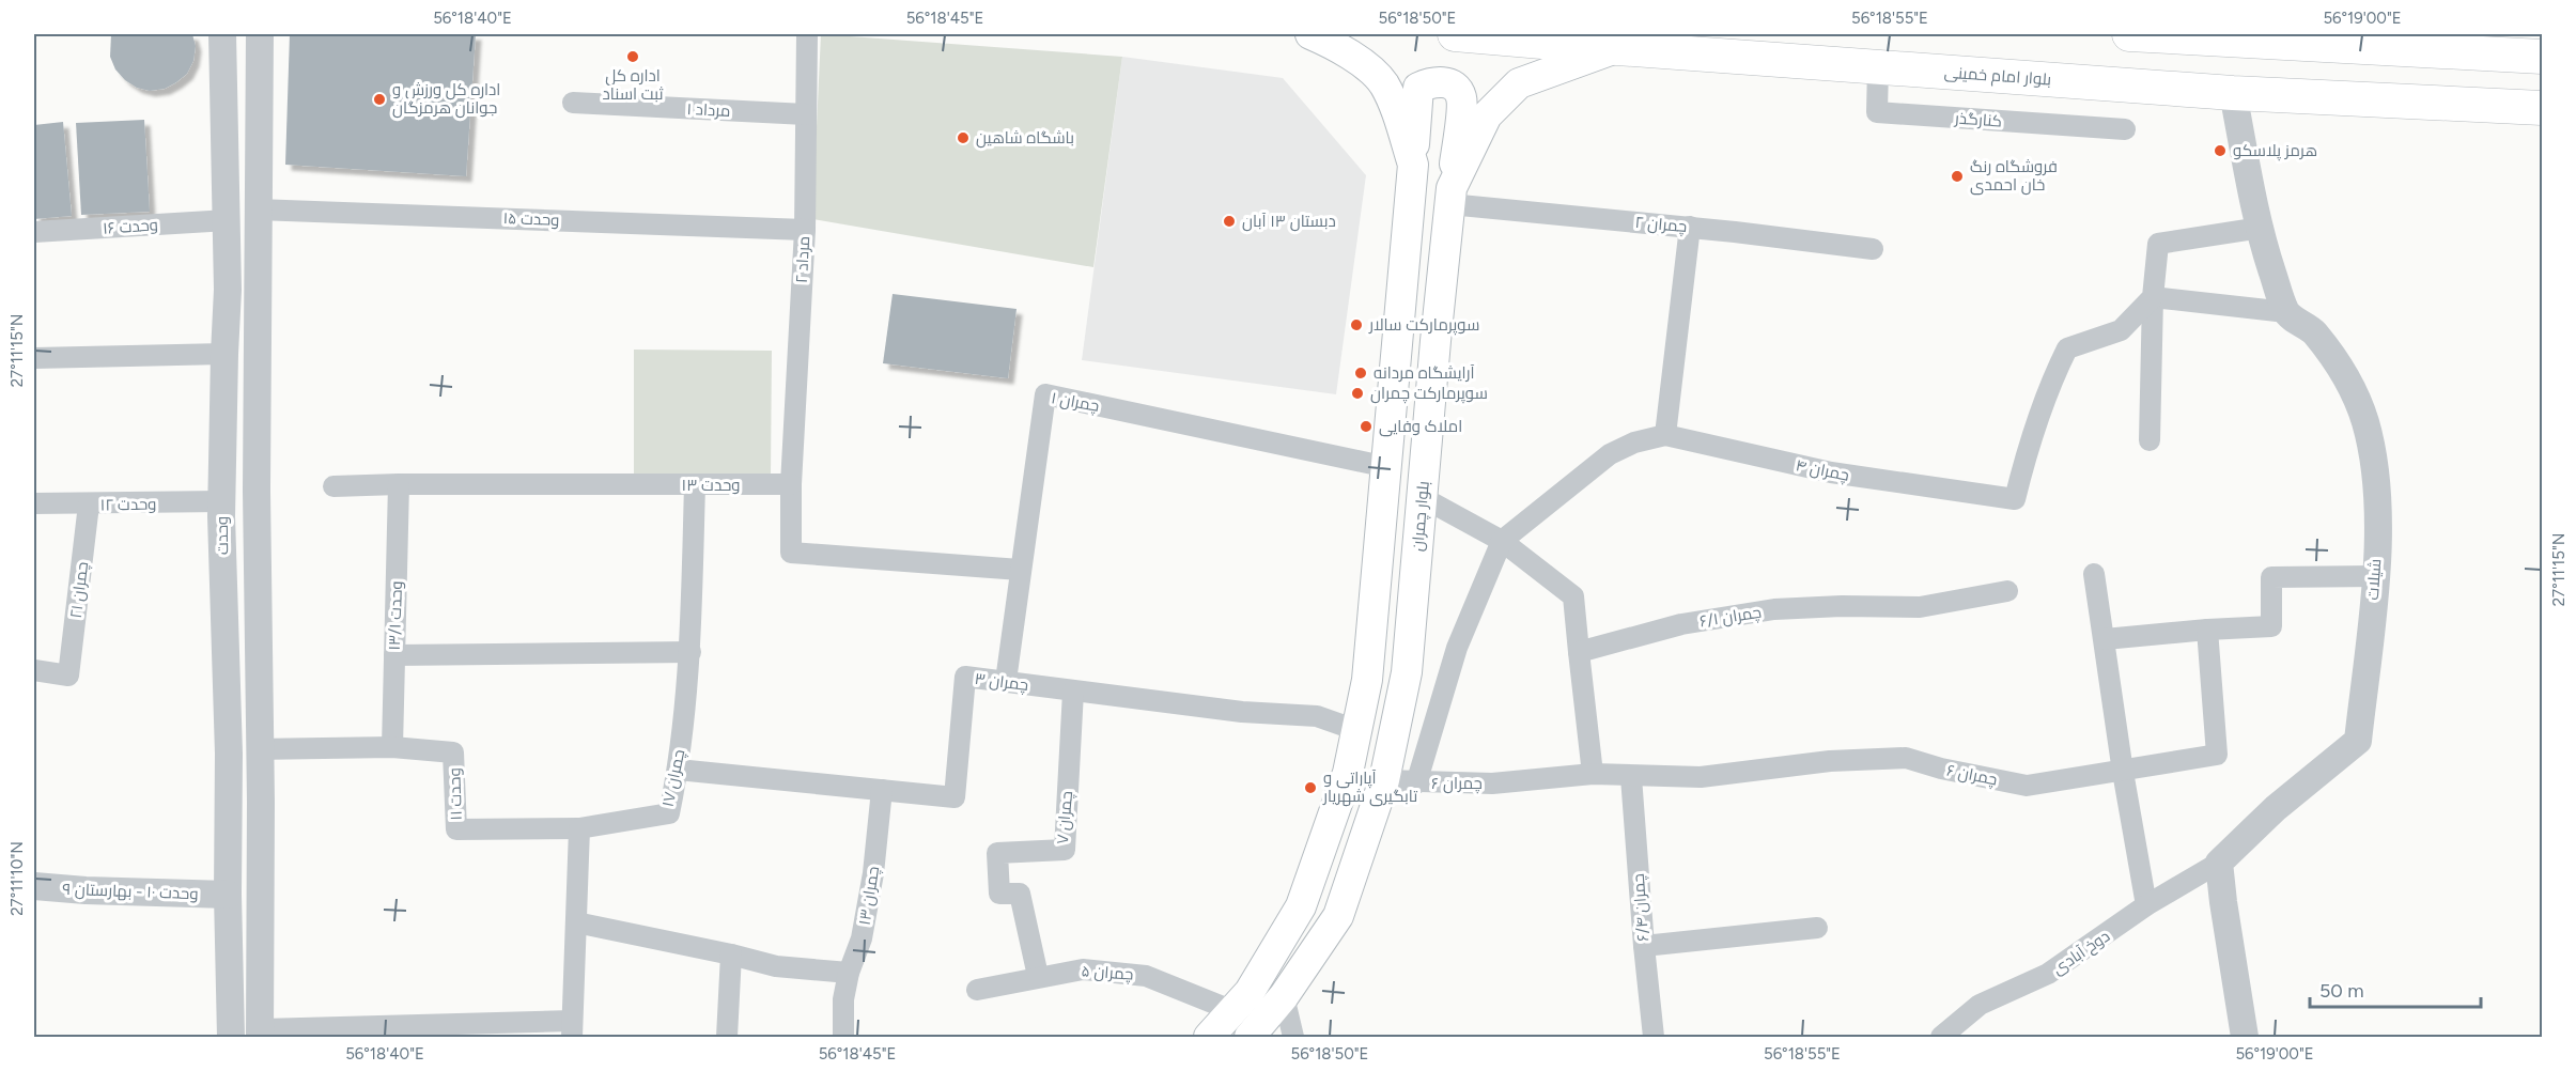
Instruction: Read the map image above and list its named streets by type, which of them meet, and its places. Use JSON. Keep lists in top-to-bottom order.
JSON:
{
  "streets": {
    "main road": ["بلوار امام خمینی", "بلوار چمران"],
    "street": [
      "مرداد ۱",
      "کنارگذر",
      "وحدت ۱۵",
      "چمران ۲",
      "وحدت ۱۶",
      "مرداد ۲",
      "چمران ۱",
      "چمران ۴",
      "وحدت ۱۳",
      "وحدت ۱۲",
      "وحدت",
      "شیلات",
      "چمران ۲۱",
      "وحدت ۱۳/۱",
      "چمران ۶/۱",
      "چمران ۳",
      "چمران ۶",
      "چمران ۱۷",
      "وحدت ۱۱",
      "چمران ۷",
      "وحدت ۱۰ - بهارستان ۹",
      "چمران ۱۳",
      "چمران ۶/۴",
      "دوخ آبادی",
      "چمران ۵"
    ]
  },
  "crossings": [
    ["بلوار امام خمینی", "کنارگذر"],
    ["بلوار امام خمینی", "بلوار چمران"],
    ["مرداد ۱", "مرداد ۲"],
    ["وحدت ۱۵", "مرداد ۲"],
    ["چمران ۲", "بلوار چمران"],
    ["وحدت ۱۶", "وحدت"],
    ["مرداد ۲", "وحدت ۱۳"],
    ["چمران ۱", "چمران ۳"],
    ["چمران ۴", "چمران ۶"],
    ["وحدت ۱۳", "وحدت ۱۳/۱"],
    ["وحدت ۱۳", "چمران ۱۷"],
    ["وحدت ۱۲", "وحدت"],
    ["وحدت ۱۲", "چمران ۲۱"],
    ["بلوار چمران", "چمران ۶"],
    ["وحدت", "وحدت ۱۰ - بهارستان ۹"],
    ["شیلات", "دوخ آبادی"],
    ["وحدت ۱۳/۱", "وحدت ۱۱"],
    ["چمران ۳", "چمران ۱۷"],
    ["چمران ۳", "چمران ۷"],
    ["چمران ۳", "چمران ۱۳"],
    ["چمران ۶", "چمران ۶/۴"],
    ["چمران ۱۷", "وحدت ۱۱"],
    ["چمران ۷", "چمران ۵"]
  ],
  "places": [
    "اداره کل ثبت اسناد",
    "اداره کل ورزش و جوانان هرمزگان",
    "باشگاه شاهین",
    "هرمز پلاسکو",
    "فروشگاه رنگ خان احمدی",
    "دبستان ۱۳ آبان",
    "سوپرمارکت سالار",
    "آرایشگاه مردانه",
    "سوپرمارکت چمران",
    "املاک وفایی",
    "آپاراتی و تابگیری شهریار"
  ],
  "scale_bar": "50 m",
  "coordinates": [
    "56°18'40\"E",
    "56°18'45\"E",
    "56°18'50\"E",
    "56°18'55\"E",
    "56°19'00\"E",
    "27°11'15\"N",
    "27°11'10\"N"
  ]
}
